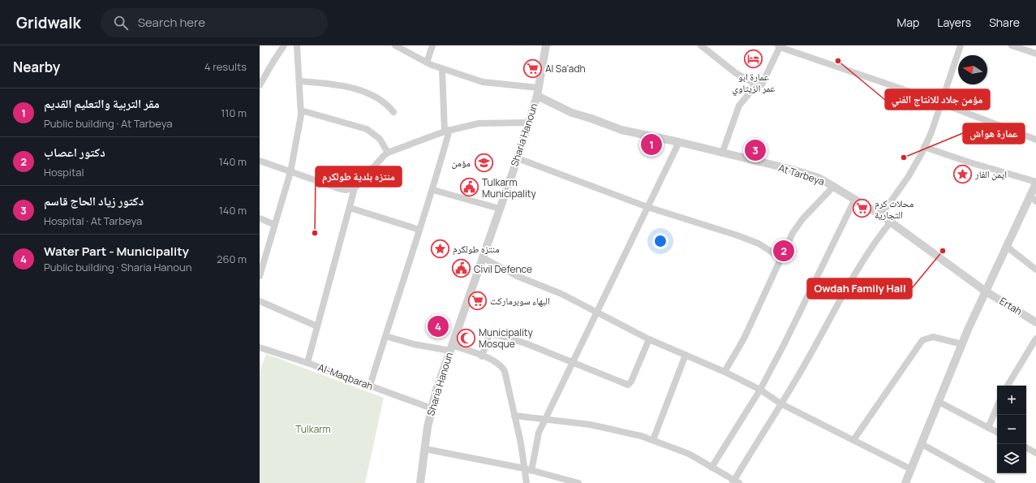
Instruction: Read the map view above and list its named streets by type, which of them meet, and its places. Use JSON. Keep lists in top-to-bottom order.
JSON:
{
  "streets": {
    "street": [
      "Sharia Hanoun",
      "At Tarbeya",
      "Ertah",
      "Al-Maqbarah"
    ]
  },
  "crossings": [
    ["Sharia Hanoun", "At Tarbeya"],
    ["Sharia Hanoun", "Al-Maqbarah"],
    ["At Tarbeya", "Ertah"]
  ],
  "parks": ["Tulkarm"],
  "places": {
    "hotel": ["عمارة ابو عمر الزيتاوي"],
    "other": [
      "مؤمن جلاد للانتاج الفني",
      "عمارة هواش",
      "منتزه بلدية طولكرم",
      "Owdah Family Hall"
    ],
    "supermarket": ["Al Sa'adh", "محلات كرم التجارية", "البهاء سوبرماركت"],
    "school or university": ["مؤمن"],
    "place": ["ايمن الفار", "منتزه طولكرم"],
    "public building": ["Tulkarm Municipality", "Civil Defence"],
    "mosque": ["Municipality Mosque"]
  },
  "north": "left",
  "page": {
    "header": "Gridwalk",
    "search": "Search here",
    "nav": ["Map", "Layers", "Share"],
    "heading": ["Nearby", "4 results"],
    "list": [
      {
        "mark": "1",
        "name": "مقر التربية والتعليم القديم",
        "note": "Public building · At Tarbeya",
        "value": "110 m"
      },
      {
        "mark": "2",
        "name": "دكتور اعصاب",
        "note": "Hospital",
        "value": "140 m"
      },
      {
        "mark": "3",
        "name": "دكتور زياد الحاج قاسم",
        "note": "Hospital · At Tarbeya",
        "value": "140 m"
      },
      {
        "mark": "4",
        "name": "Water Part - Municipality",
        "note": "Public building · Sharia Hanoun",
        "value": "260 m"
      }
    ],
    "pins": [
      "1",
      "3",
      "2",
      "4"
    ],
    "map_buttons": ["+", "−"]
  }
}
